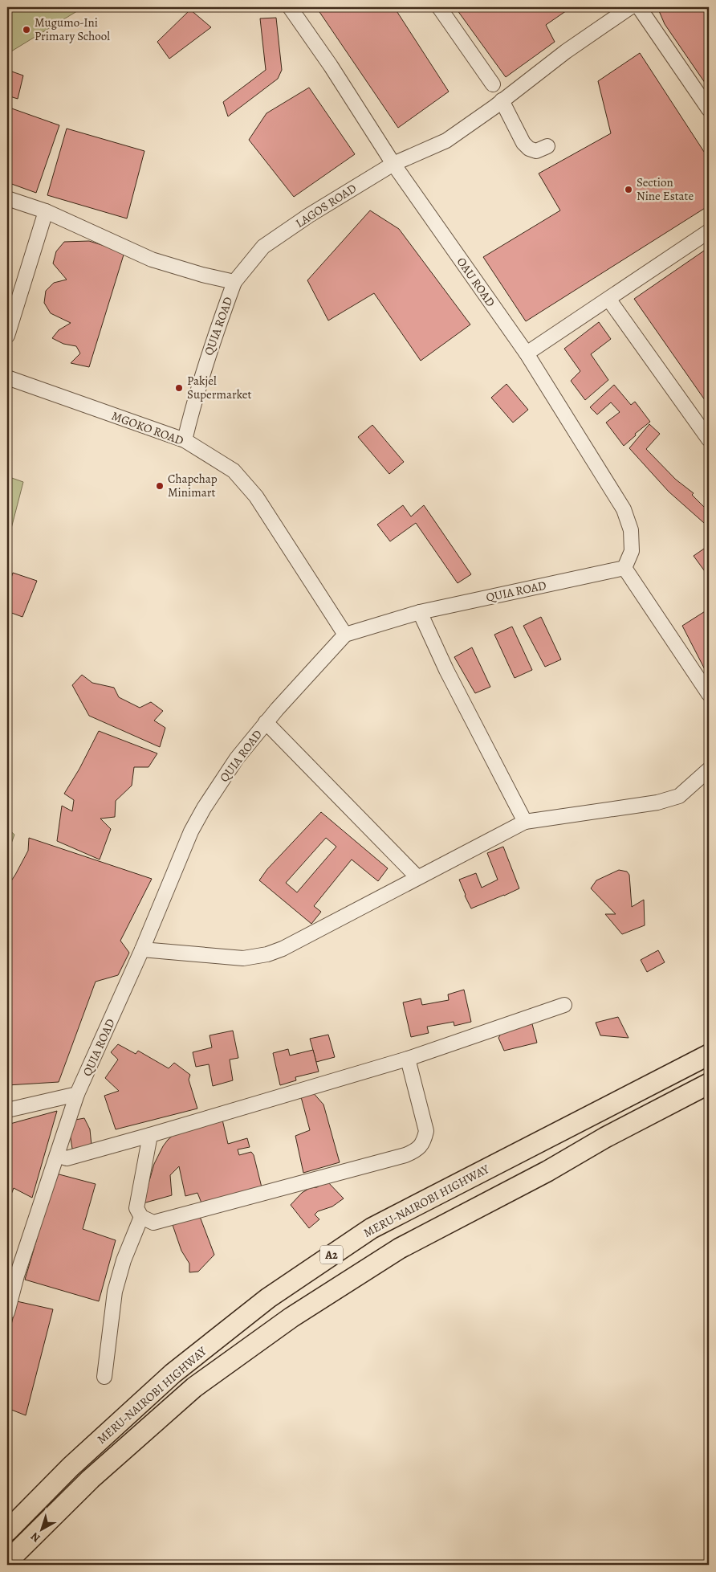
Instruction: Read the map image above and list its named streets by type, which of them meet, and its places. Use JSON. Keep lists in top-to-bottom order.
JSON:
{
  "streets": {
    "highway": ["MERU-NAIROBI HIGHWAY", "A2"],
    "street": [
      "LAGOS ROAD",
      "OAU ROAD",
      "QUIA ROAD",
      "MGOKO ROAD"
    ]
  },
  "crossings": [
    ["LAGOS ROAD", "OAU ROAD"],
    ["LAGOS ROAD", "QUIA ROAD"],
    ["OAU ROAD", "QUIA ROAD"],
    ["QUIA ROAD", "MGOKO ROAD"]
  ],
  "places": [
    "Mugumo-Ini Primary School",
    "Section Nine Estate",
    "Pakjel Supermarket",
    "Chapchap Minimart"
  ],
  "north": "bottom left"
}
